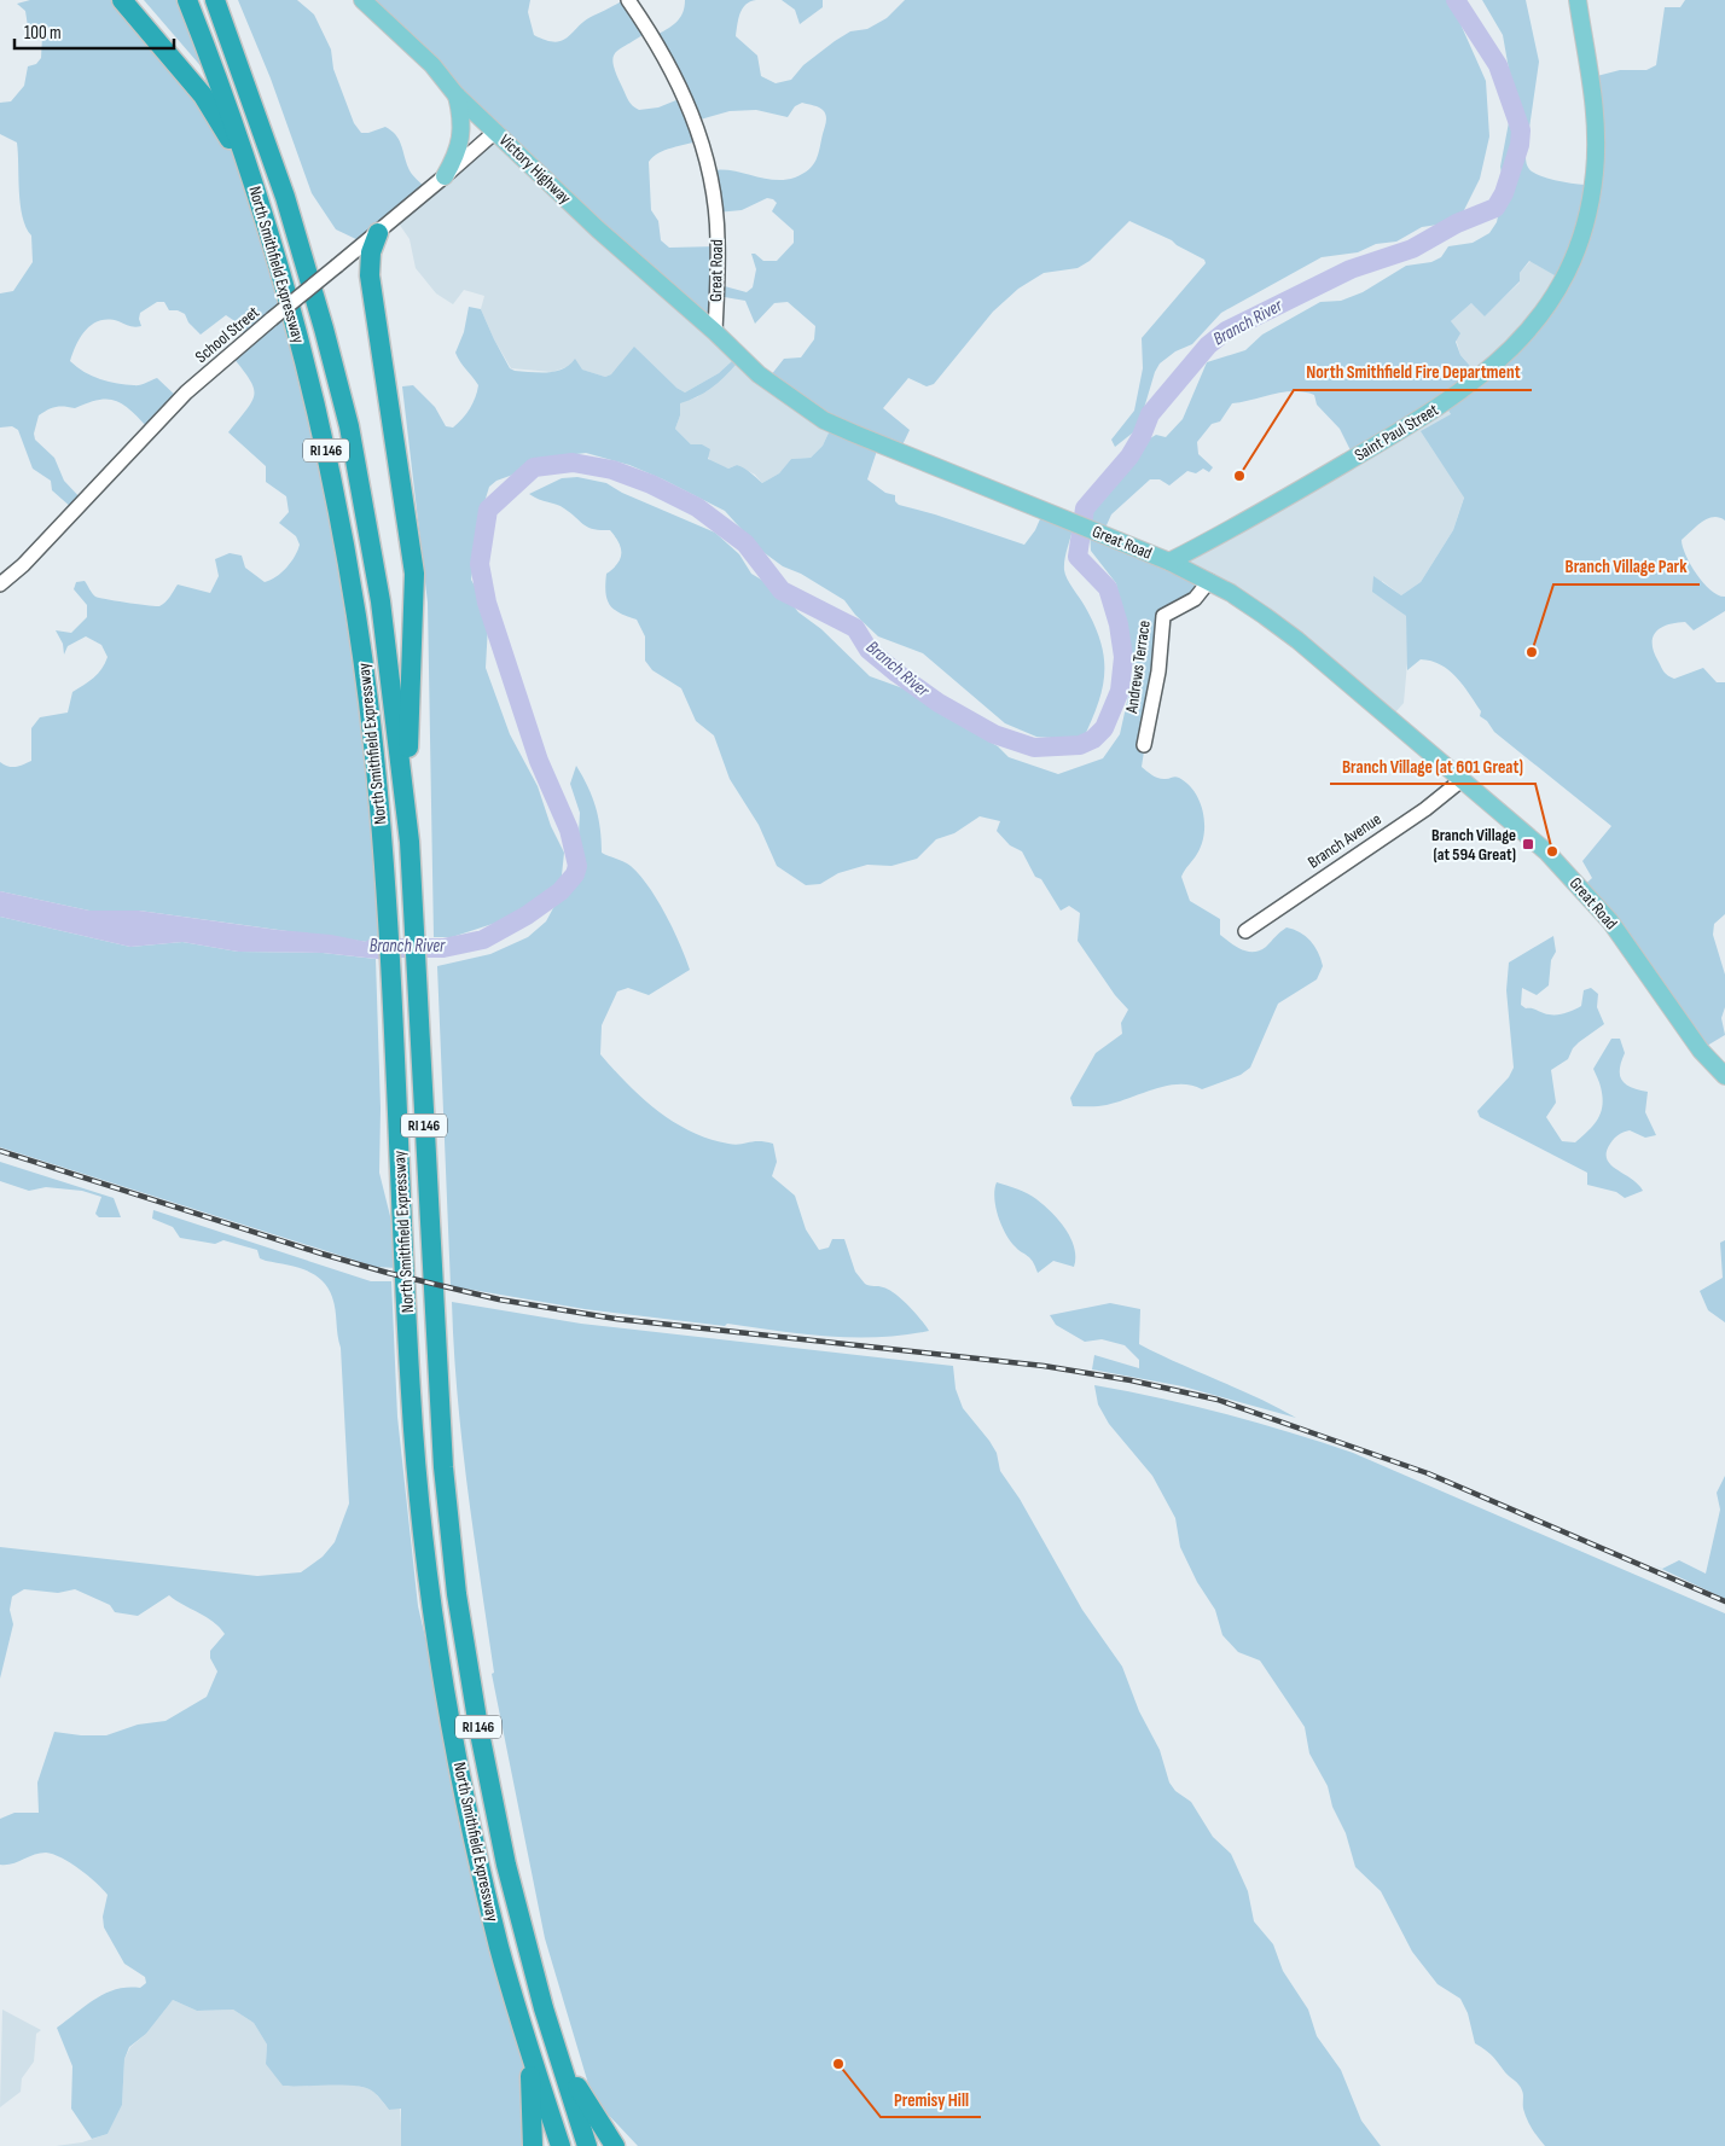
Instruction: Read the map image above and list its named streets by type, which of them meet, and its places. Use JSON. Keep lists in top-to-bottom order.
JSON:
{
  "streets": {
    "highway": ["North Smithfield Expressway", "RI 146"],
    "main road": ["Victory Highway", "Great Road", "Saint Paul Street"],
    "street": ["School Street", "Andrews Terrace", "Branch Avenue"]
  },
  "crossings": [
    ["Victory Highway", "Great Road"],
    ["Victory Highway", "School Street"],
    ["Great Road", "Saint Paul Street"],
    ["Great Road", "Andrews Terrace"],
    ["Great Road", "Branch Avenue"]
  ],
  "water": ["Branch River"],
  "places": {
    "other": [
      "North Smithfield Fire Department",
      "Branch Village Park",
      "Branch Village (at 601 Great)",
      "Premisy Hill"
    ],
    "transit": ["Branch Village (at 594 Great)"]
  },
  "scale_bar": "100 m"
}
